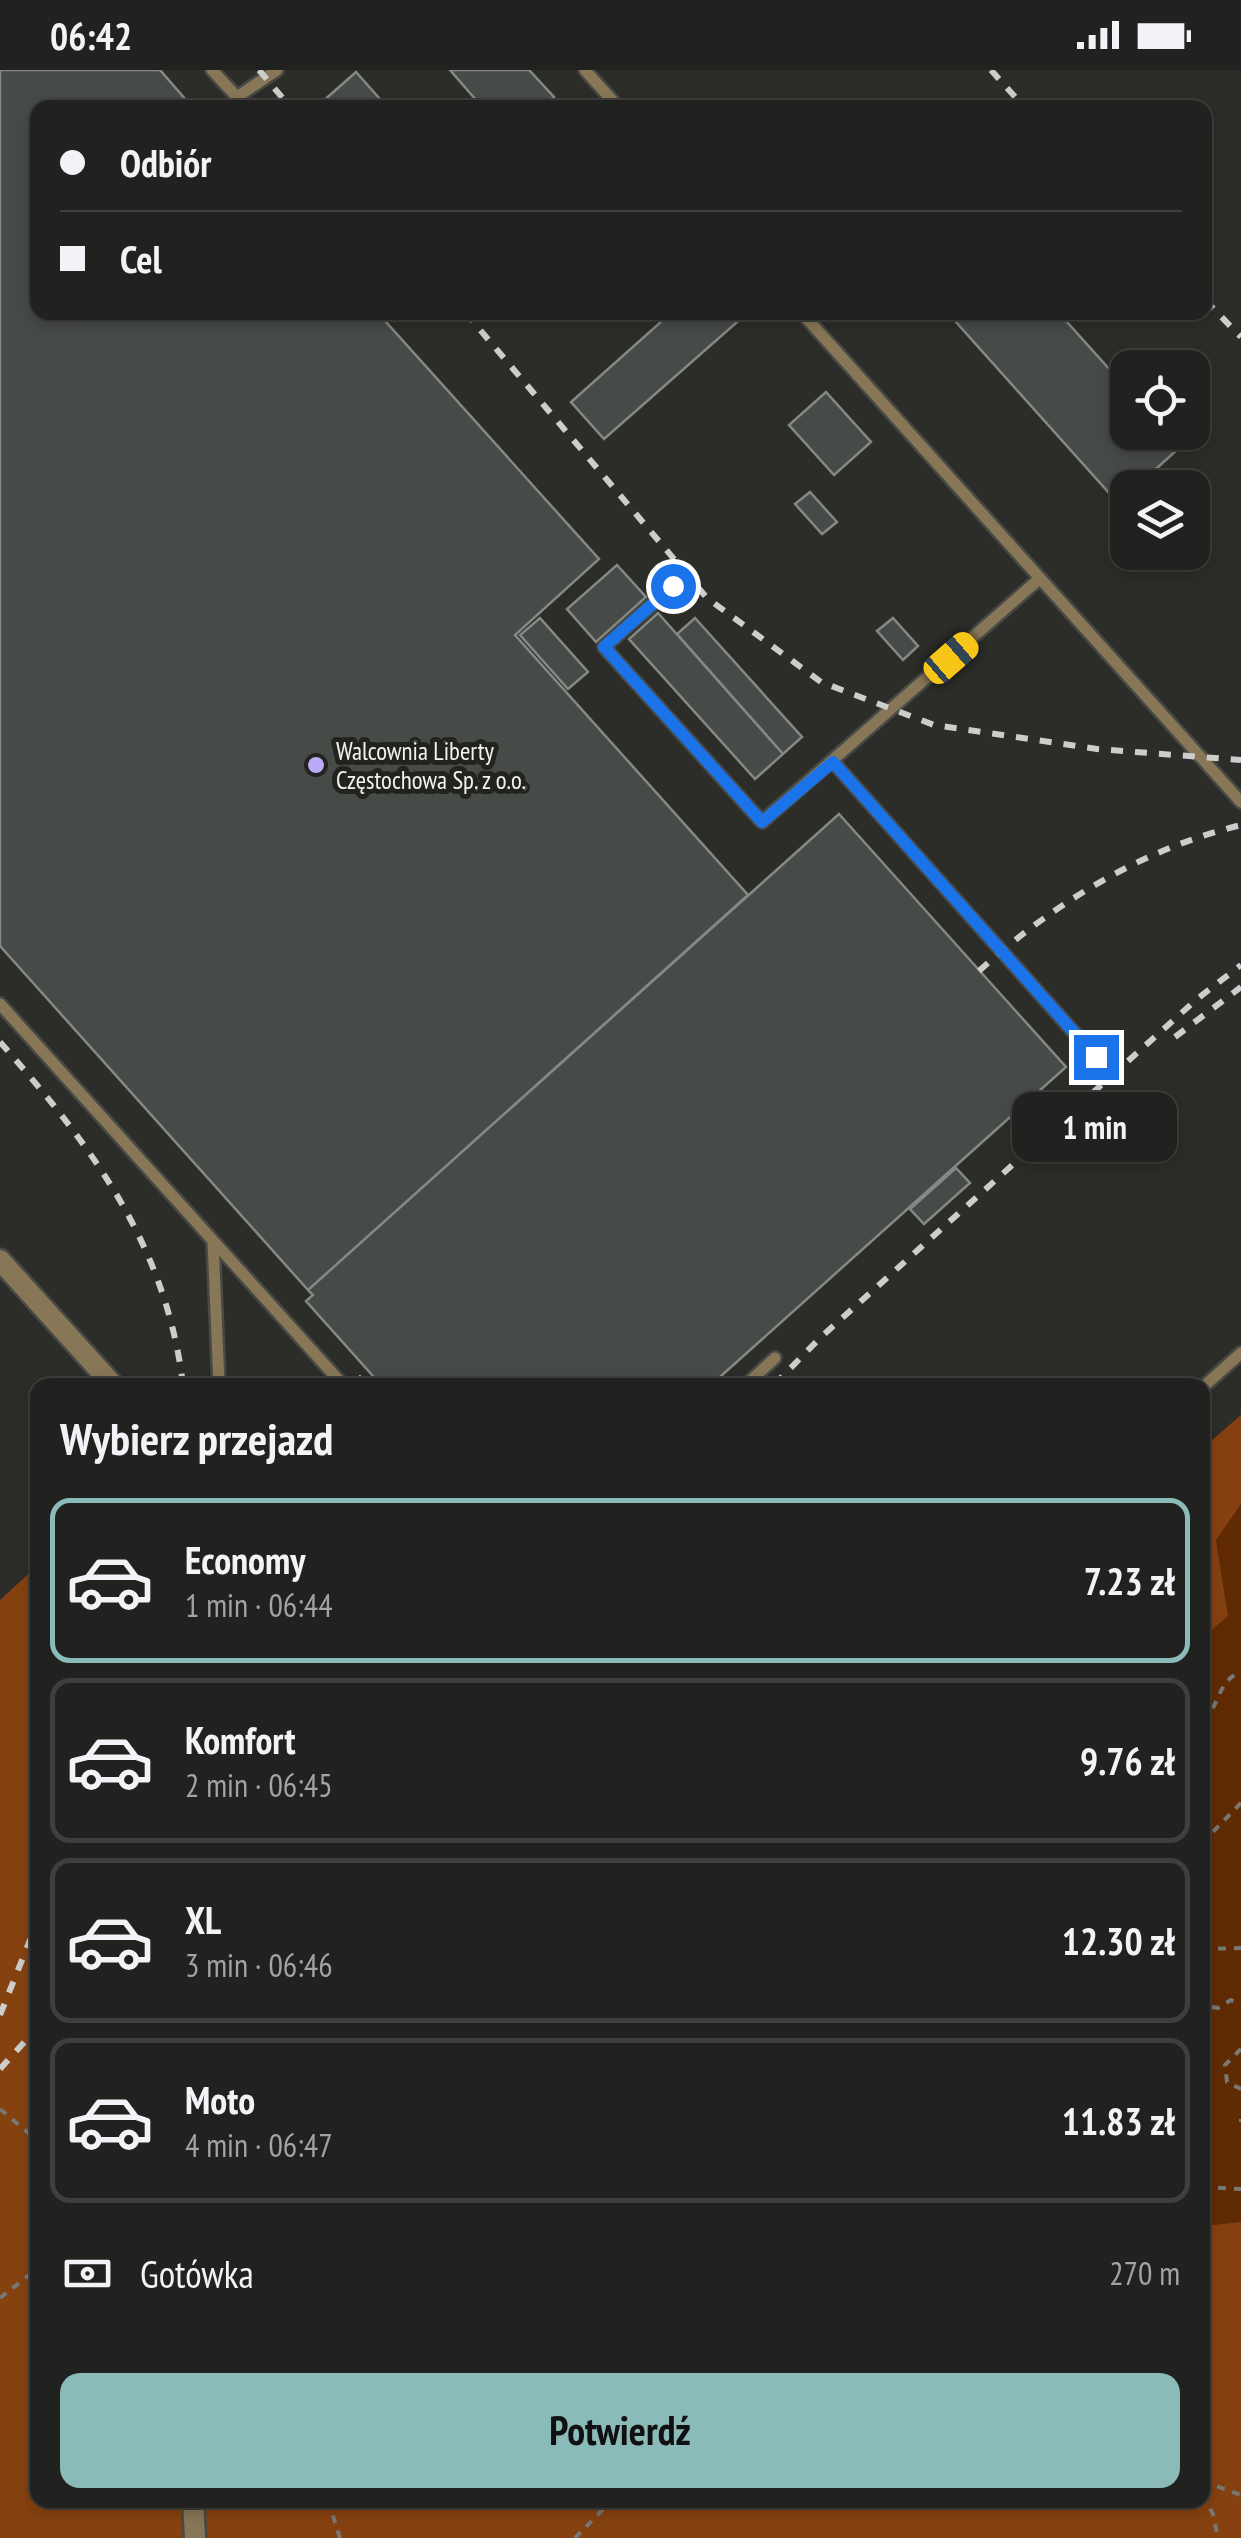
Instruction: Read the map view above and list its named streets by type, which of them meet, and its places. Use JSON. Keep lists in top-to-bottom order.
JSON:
{
  "places": ["Walcownia Liberty Częstochowa Sp. z o.o."],
  "page": {
    "status": "06:42",
    "banner": ["Odbiór", "Cel"],
    "bubble": "1 min",
    "heading": "Wybierz przejazd",
    "list": [
      {
        "name": "Economy",
        "note": "1 min · 06:44",
        "value": "7.23 zł"
      },
      {
        "name": "Komfort",
        "note": "2 min · 06:45",
        "value": "9.76 zł"
      },
      {
        "name": "XL",
        "note": "3 min · 06:46",
        "value": "12.30 zł"
      },
      {
        "name": "Moto",
        "note": "4 min · 06:47",
        "value": "11.83 zł"
      }
    ],
    "pay": ["Gotówka", "270 m"],
    "buttons": "Potwierdź"
  }
}
